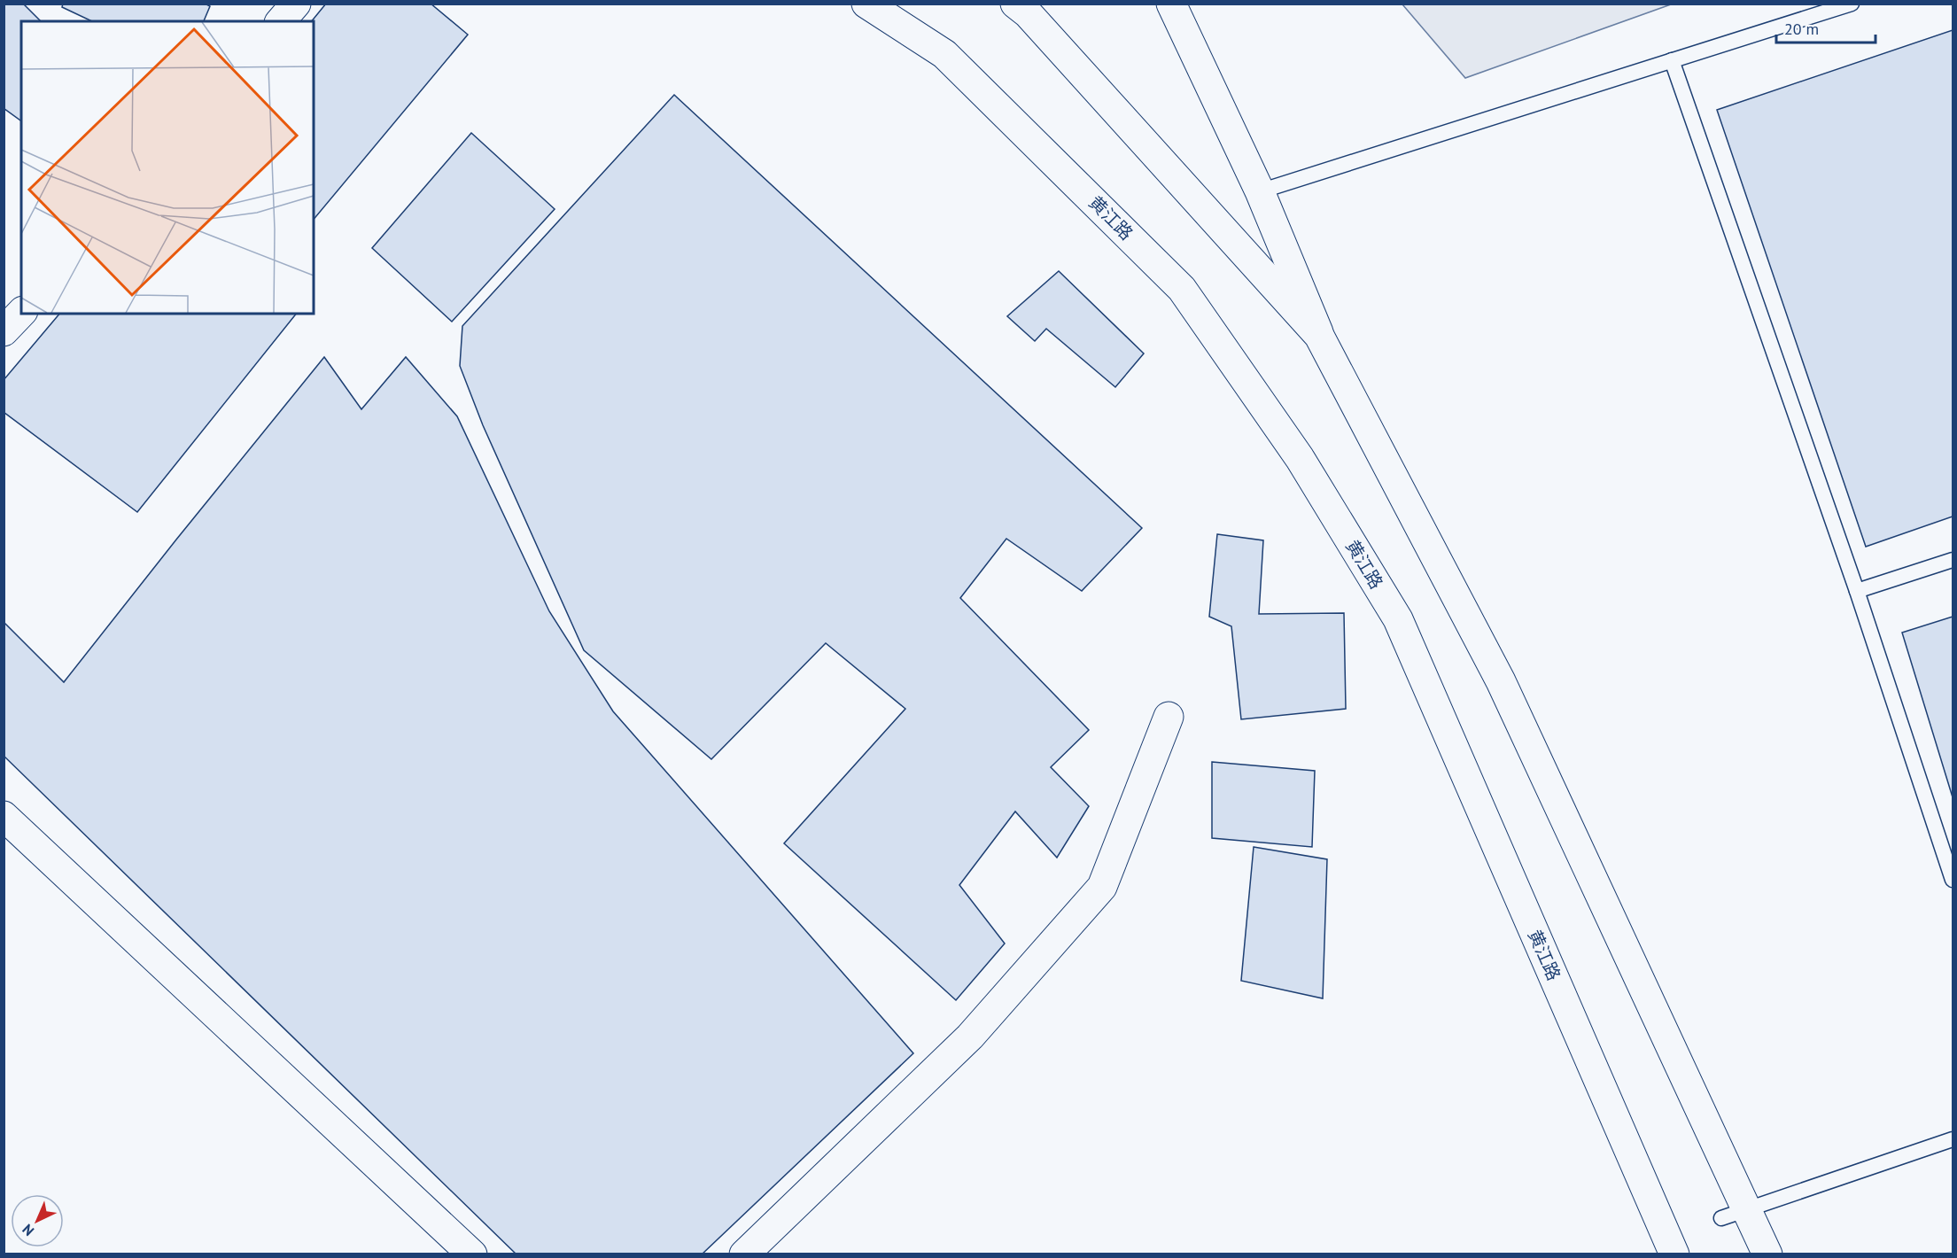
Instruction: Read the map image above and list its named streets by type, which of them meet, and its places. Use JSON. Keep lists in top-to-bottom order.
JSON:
{
  "streets": {
    "main road": ["黄江路"]
  },
  "scale_bar": "20 m",
  "north": "bottom left"
}
